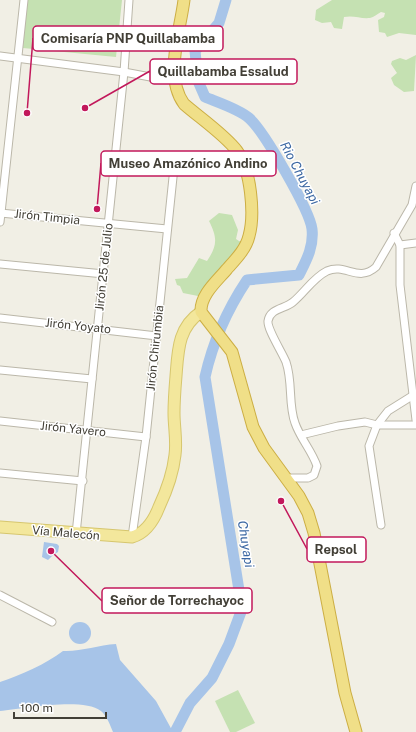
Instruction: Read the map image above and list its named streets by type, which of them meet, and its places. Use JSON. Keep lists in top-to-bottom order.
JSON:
{
  "streets": {
    "main road": ["Vía Malecón"],
    "street": [
      "Jirón Timpia",
      "Jirón 25 de Julio",
      "Jirón Yoyato",
      "Jirón Chirumbia",
      "Jirón Yavero"
    ]
  },
  "crossings": [
    ["Jirón Timpia", "Jirón 25 de Julio"],
    ["Jirón Timpia", "Jirón Chirumbia"],
    ["Jirón 25 de Julio", "Jirón Yoyato"],
    ["Jirón 25 de Julio", "Jirón Yavero"],
    ["Jirón 25 de Julio", "Vía Malecón"],
    ["Jirón Yoyato", "Jirón Chirumbia"],
    ["Jirón Chirumbia", "Jirón Yavero"],
    ["Jirón Chirumbia", "Vía Malecón"]
  ],
  "water": ["Rio Chuyapi", "Chuyapi"],
  "places": [
    "Quillabamba Essalud",
    "Comisaría PNP Quillabamba",
    "Museo Amazónico Andino",
    "Repsol",
    "Señor de Torrechayoc"
  ],
  "scale_bar": "100 m"
}
